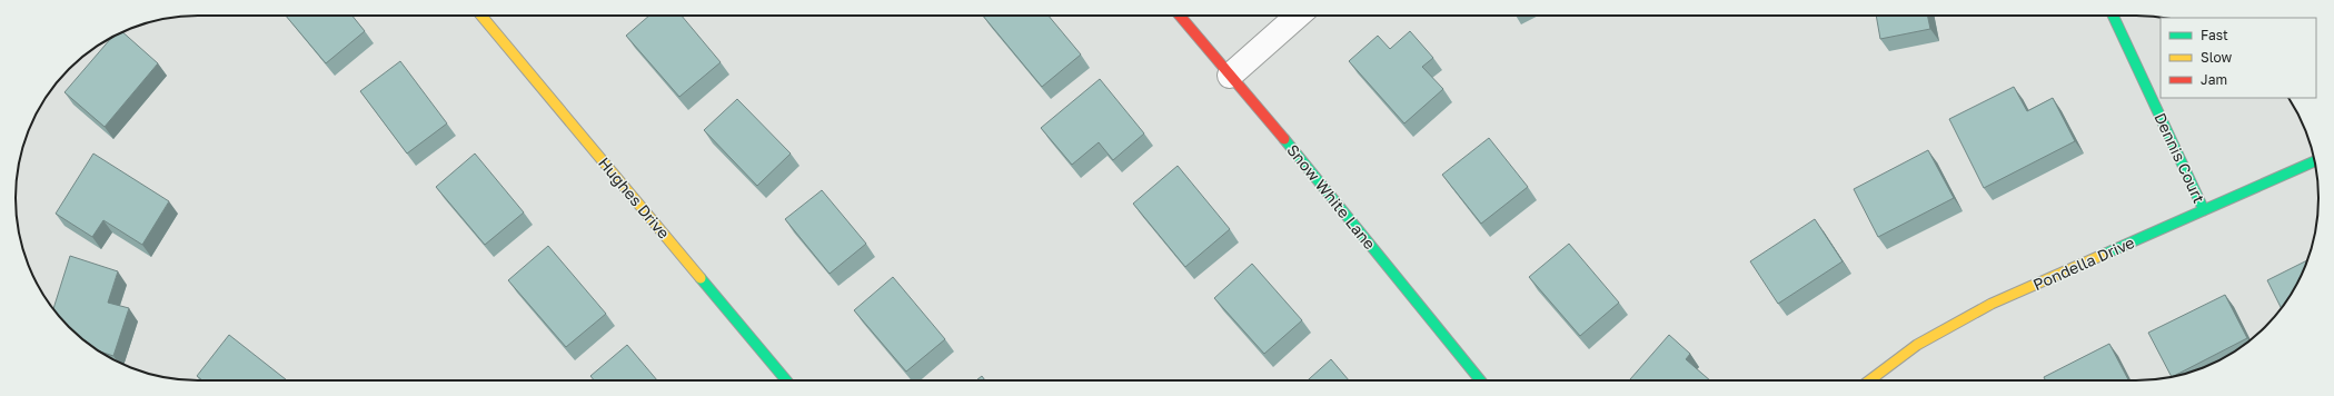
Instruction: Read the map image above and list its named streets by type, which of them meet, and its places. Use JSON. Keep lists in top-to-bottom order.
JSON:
{
  "streets": {
    "street": [
      "Dennis Court",
      "Snow White Lane",
      "Hughes Drive",
      "Pondella Drive"
    ]
  },
  "crossings": [
    ["Dennis Court", "Pondella Drive"]
  ],
  "legend": ["Fast", "Slow", "Jam"]
}
